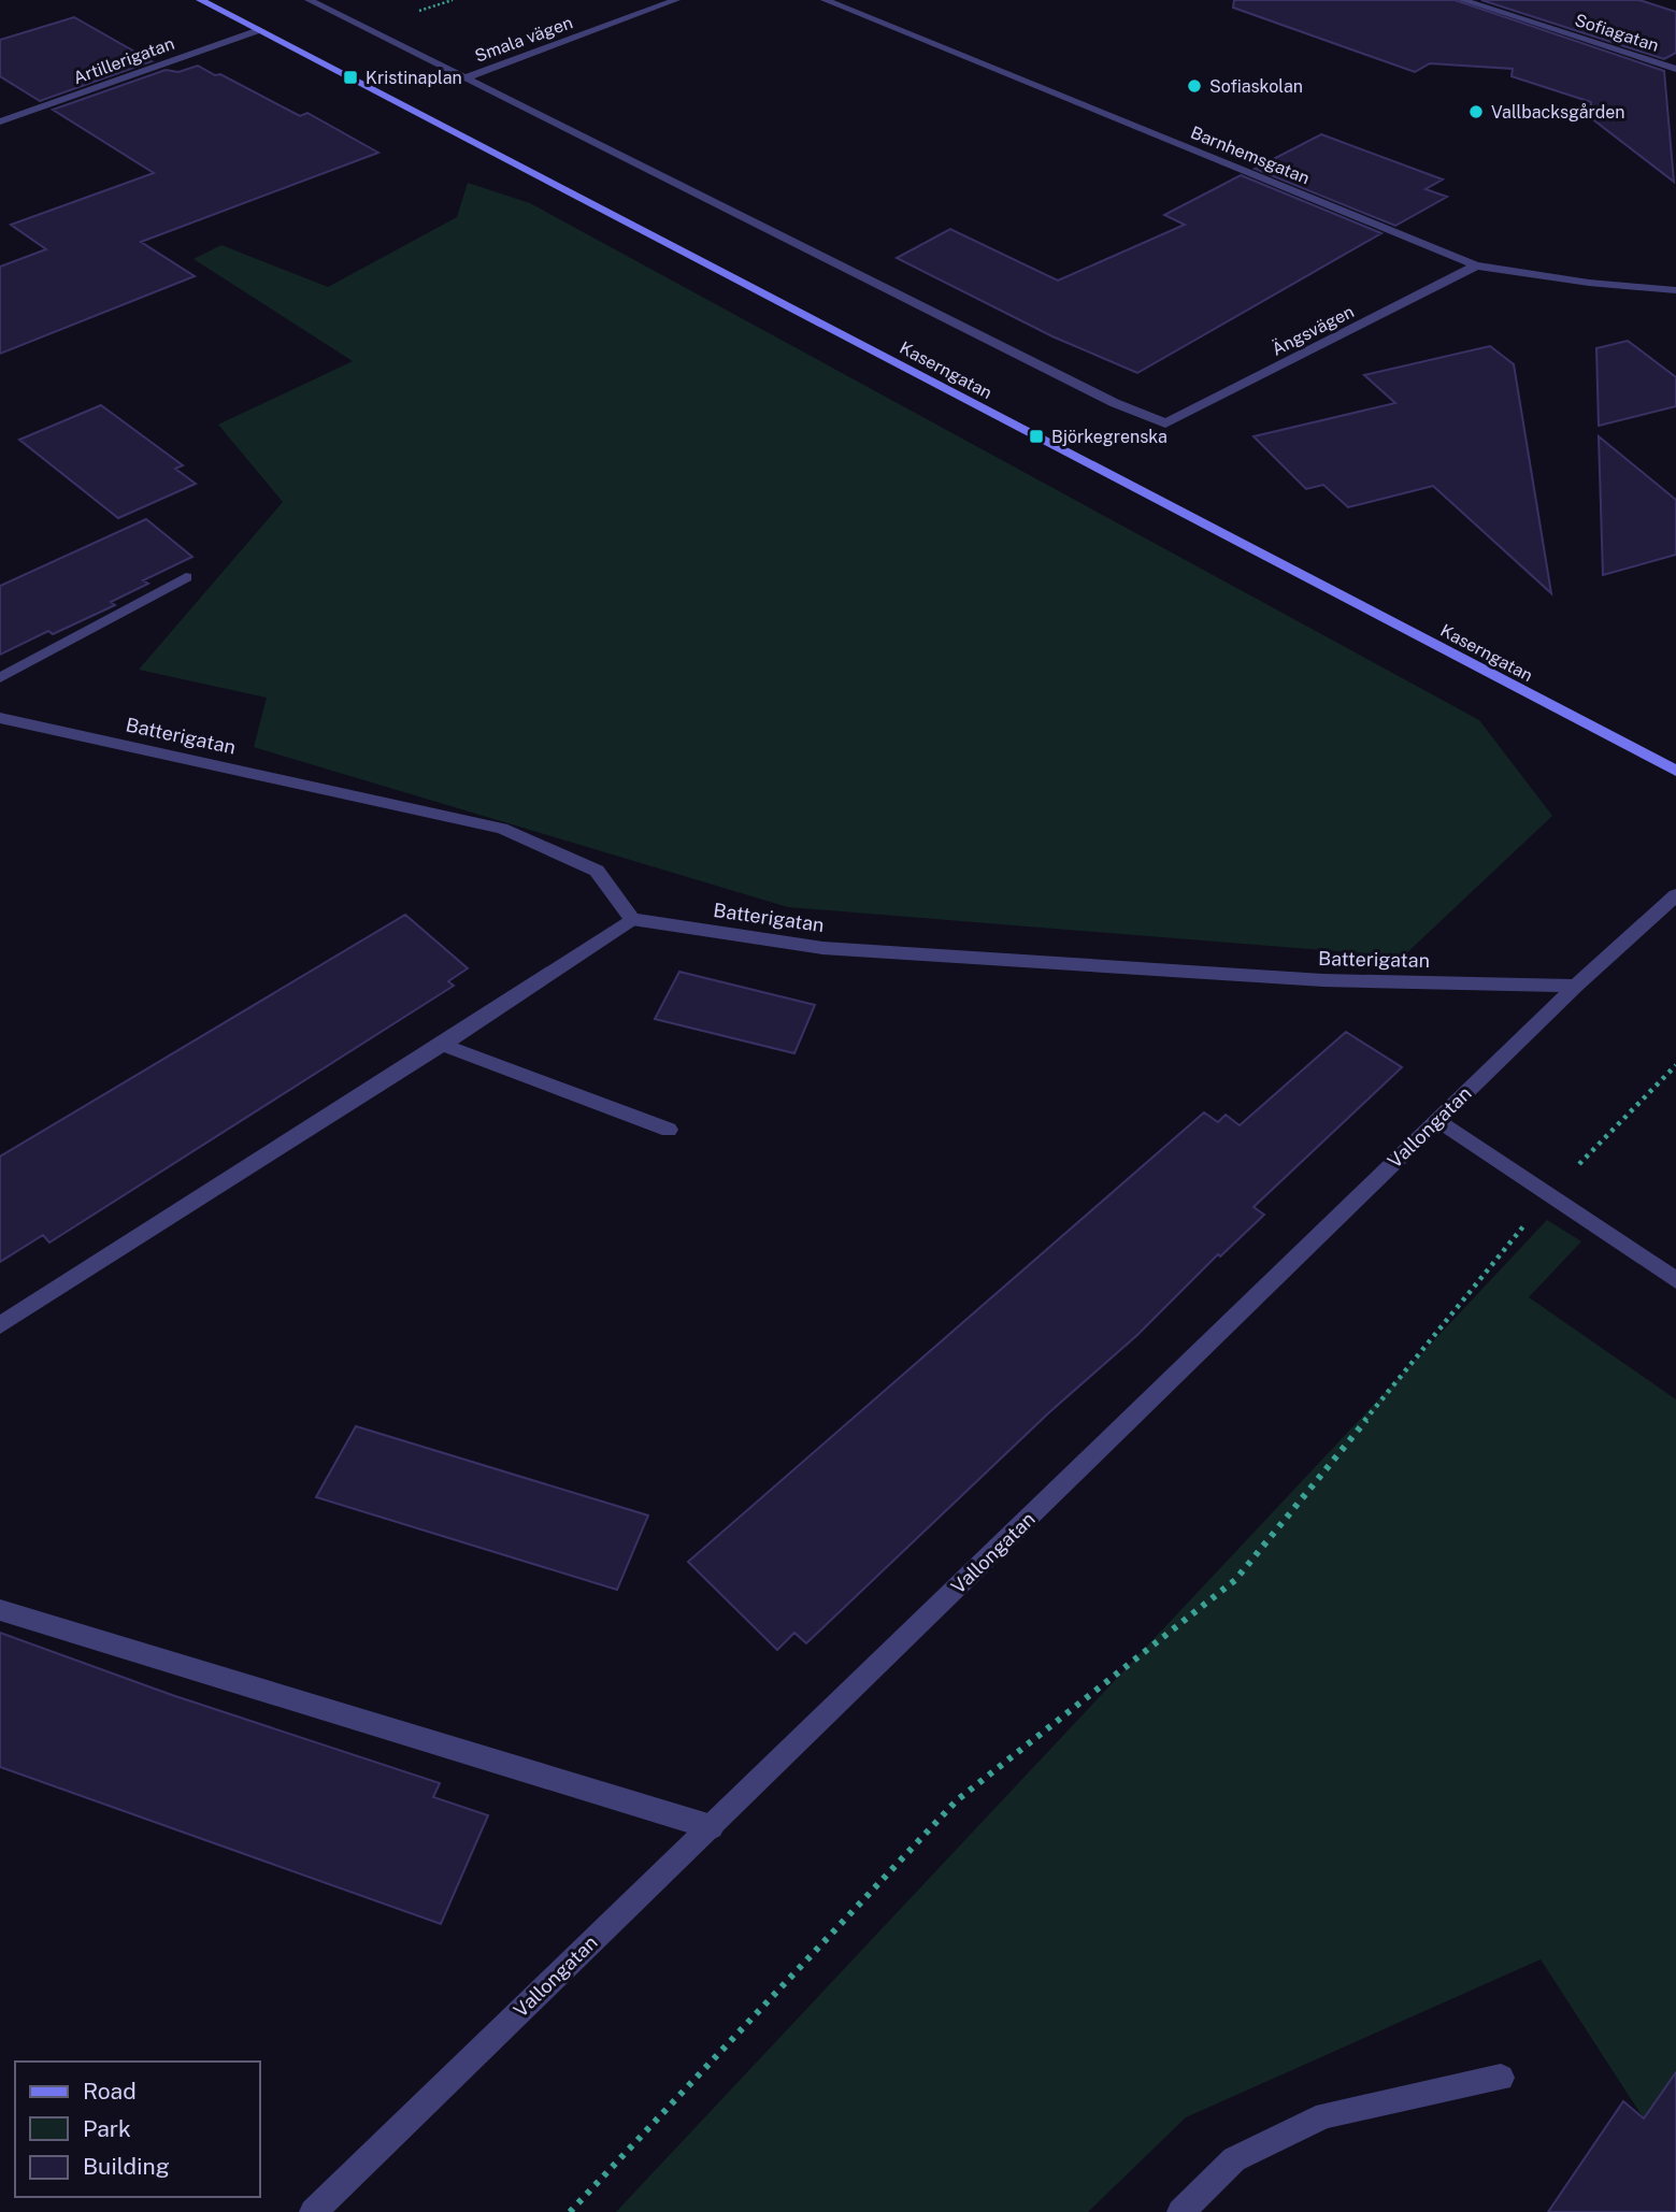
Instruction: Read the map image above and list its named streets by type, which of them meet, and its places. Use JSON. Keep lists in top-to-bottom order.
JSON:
{
  "streets": {
    "main road": ["Kaserngatan"],
    "street": [
      "Sofiagatan",
      "Smala vägen",
      "Artillerigatan",
      "Barnhemsgatan",
      "Ängsvägen",
      "Batterigatan",
      "Vallongatan"
    ]
  },
  "crossings": [
    ["Smala vägen", "Ängsvägen"],
    ["Artillerigatan", "Kaserngatan"],
    ["Barnhemsgatan", "Ängsvägen"],
    ["Batterigatan", "Vallongatan"]
  ],
  "places": {
    "transit": ["Kristinaplan", "Björkegrenska"],
    "other": ["Sofiaskolan", "Vallbacksgården"]
  },
  "legend": ["Road", "Park", "Building"]
}
